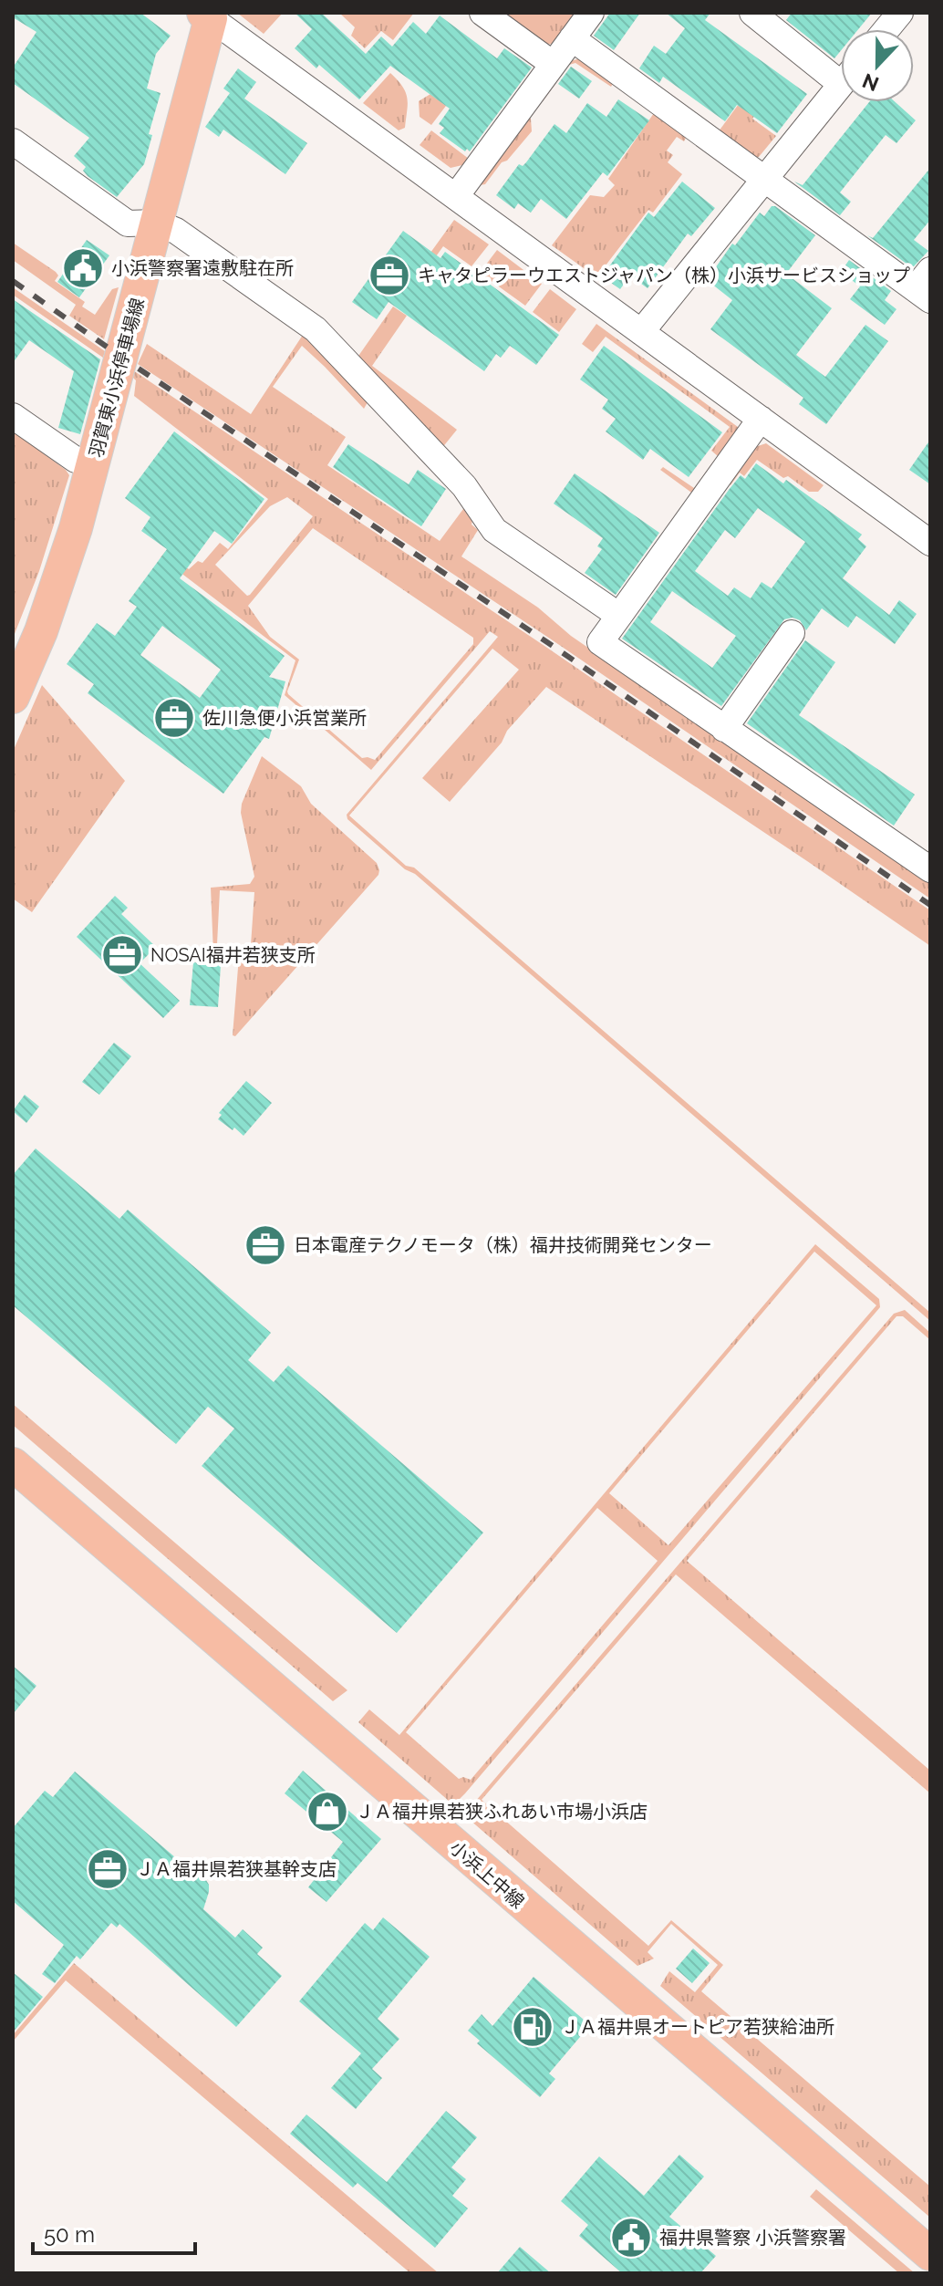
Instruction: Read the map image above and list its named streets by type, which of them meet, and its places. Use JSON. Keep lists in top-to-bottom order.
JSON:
{
  "streets": {
    "main road": ["羽賀東小浜停車場線", "小浜上中線"]
  },
  "places": {
    "public building": ["小浜警察署遠敷駐在所", "福井県警察 小浜警察署"],
    "office": [
      "キャタピラーウエストジャパン（株）小浜サービスショップ",
      "佐川急便小浜営業所",
      "NOSAI福井若狭支所",
      "日本電産テクノモータ（株）福井技術開発センター",
      "ＪＡ福井県若狭基幹支店"
    ],
    "shop": ["ＪＡ福井県若狭ふれあい市場小浜店"],
    "fuel station": ["ＪＡ福井県オートピア若狭給油所"]
  },
  "scale_bar": "50 m",
  "north": "bottom"
}
